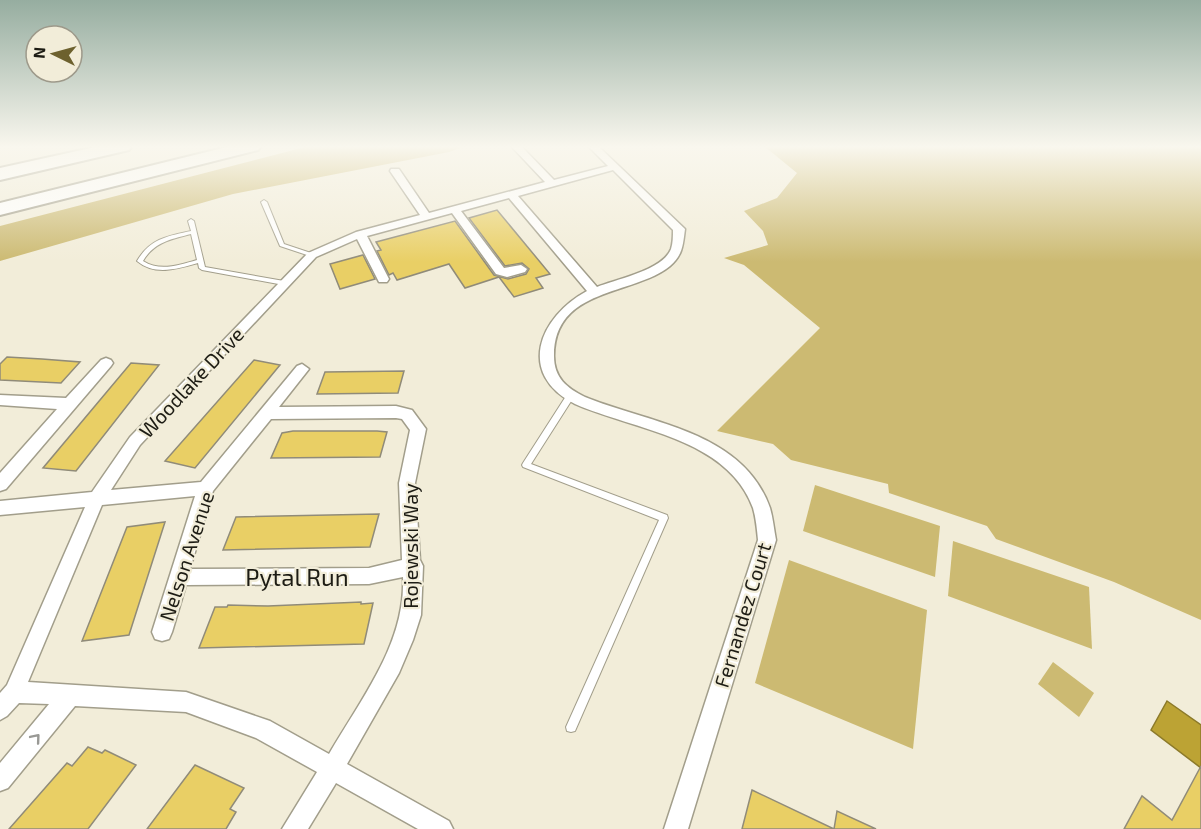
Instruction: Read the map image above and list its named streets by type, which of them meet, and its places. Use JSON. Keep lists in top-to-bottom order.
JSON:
{
  "streets": {
    "street": [
      "Woodlake Drive",
      "Rojewski Way",
      "Nelson Avenue",
      "Pytal Run",
      "Fernandez Court"
    ]
  },
  "crossings": [
    ["Rojewski Way", "Nelson Avenue"],
    ["Rojewski Way", "Pytal Run"],
    ["Nelson Avenue", "Pytal Run"]
  ],
  "north": "left"
}
